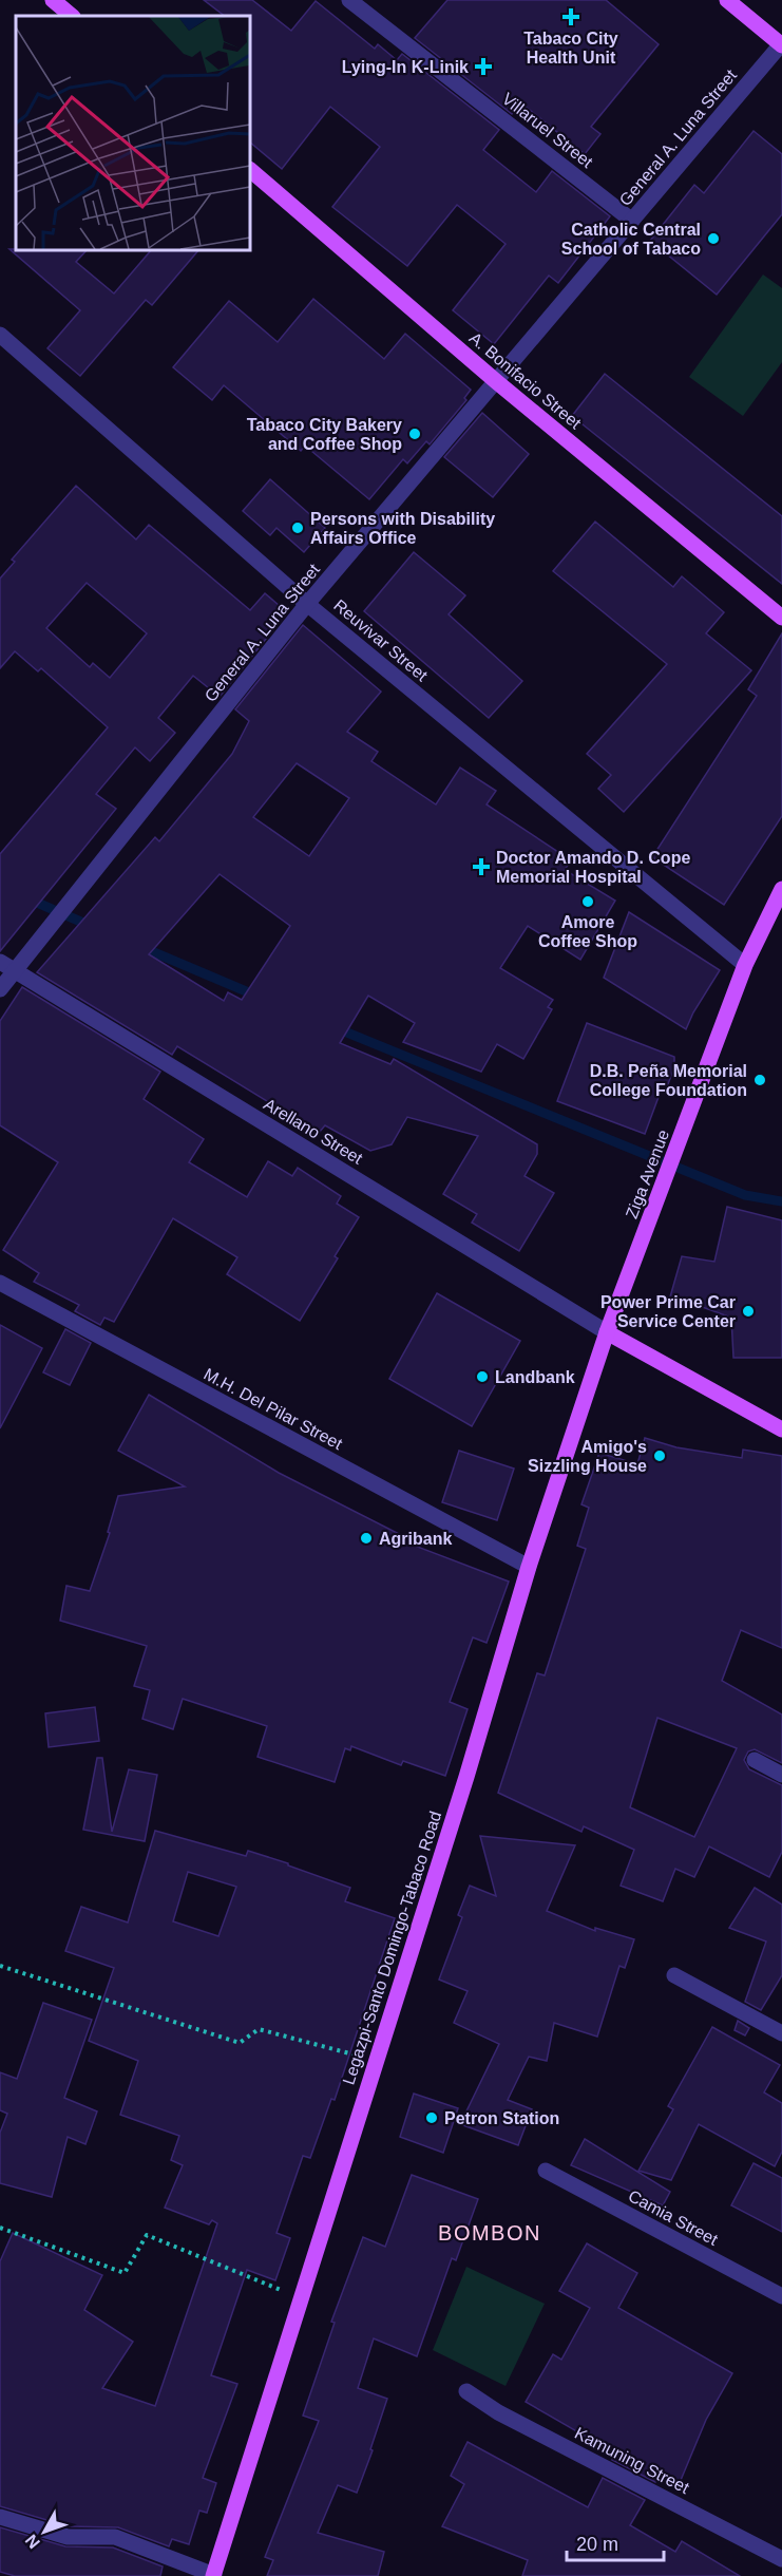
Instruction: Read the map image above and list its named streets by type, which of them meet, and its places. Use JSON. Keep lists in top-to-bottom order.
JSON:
{
  "streets": {
    "main road": ["A. Bonifacio Street", "Ziga Avenue", "Legazpi-Santo Domingo-Tabaco Road"],
    "street": [
      "Villaruel Street",
      "General A. Luna Street",
      "Reuvivar Street",
      "Arellano Street",
      "M.H. Del Pilar Street",
      "Camia Street",
      "Kamuning Street"
    ]
  },
  "crossings": [
    ["Villaruel Street", "General A. Luna Street"],
    ["General A. Luna Street", "A. Bonifacio Street"],
    ["General A. Luna Street", "Reuvivar Street"],
    ["General A. Luna Street", "Arellano Street"],
    ["Reuvivar Street", "Ziga Avenue"],
    ["Arellano Street", "Ziga Avenue"],
    ["Arellano Street", "Legazpi-Santo Domingo-Tabaco Road"],
    ["Ziga Avenue", "Legazpi-Santo Domingo-Tabaco Road"],
    ["M.H. Del Pilar Street", "Legazpi-Santo Domingo-Tabaco Road"]
  ],
  "districts": ["BOMBON"],
  "places": {
    "health": ["Tabaco City Health Unit", "Lying-In K-Linik", "Doctor Amando D. Cope Memorial Hospital"],
    "other": [
      "Catholic Central School of Tabaco",
      "Tabaco City Bakery and Coffee Shop",
      "Persons with Disability Affairs Office",
      "Amore Coffee Shop",
      "D.B. Peña Memorial College Foundation",
      "Power Prime Car Service Center",
      "Landbank",
      "Amigo's Sizzling House",
      "Agribank",
      "Petron Station"
    ]
  },
  "scale_bar": "20 m",
  "north": "bottom left"
}
